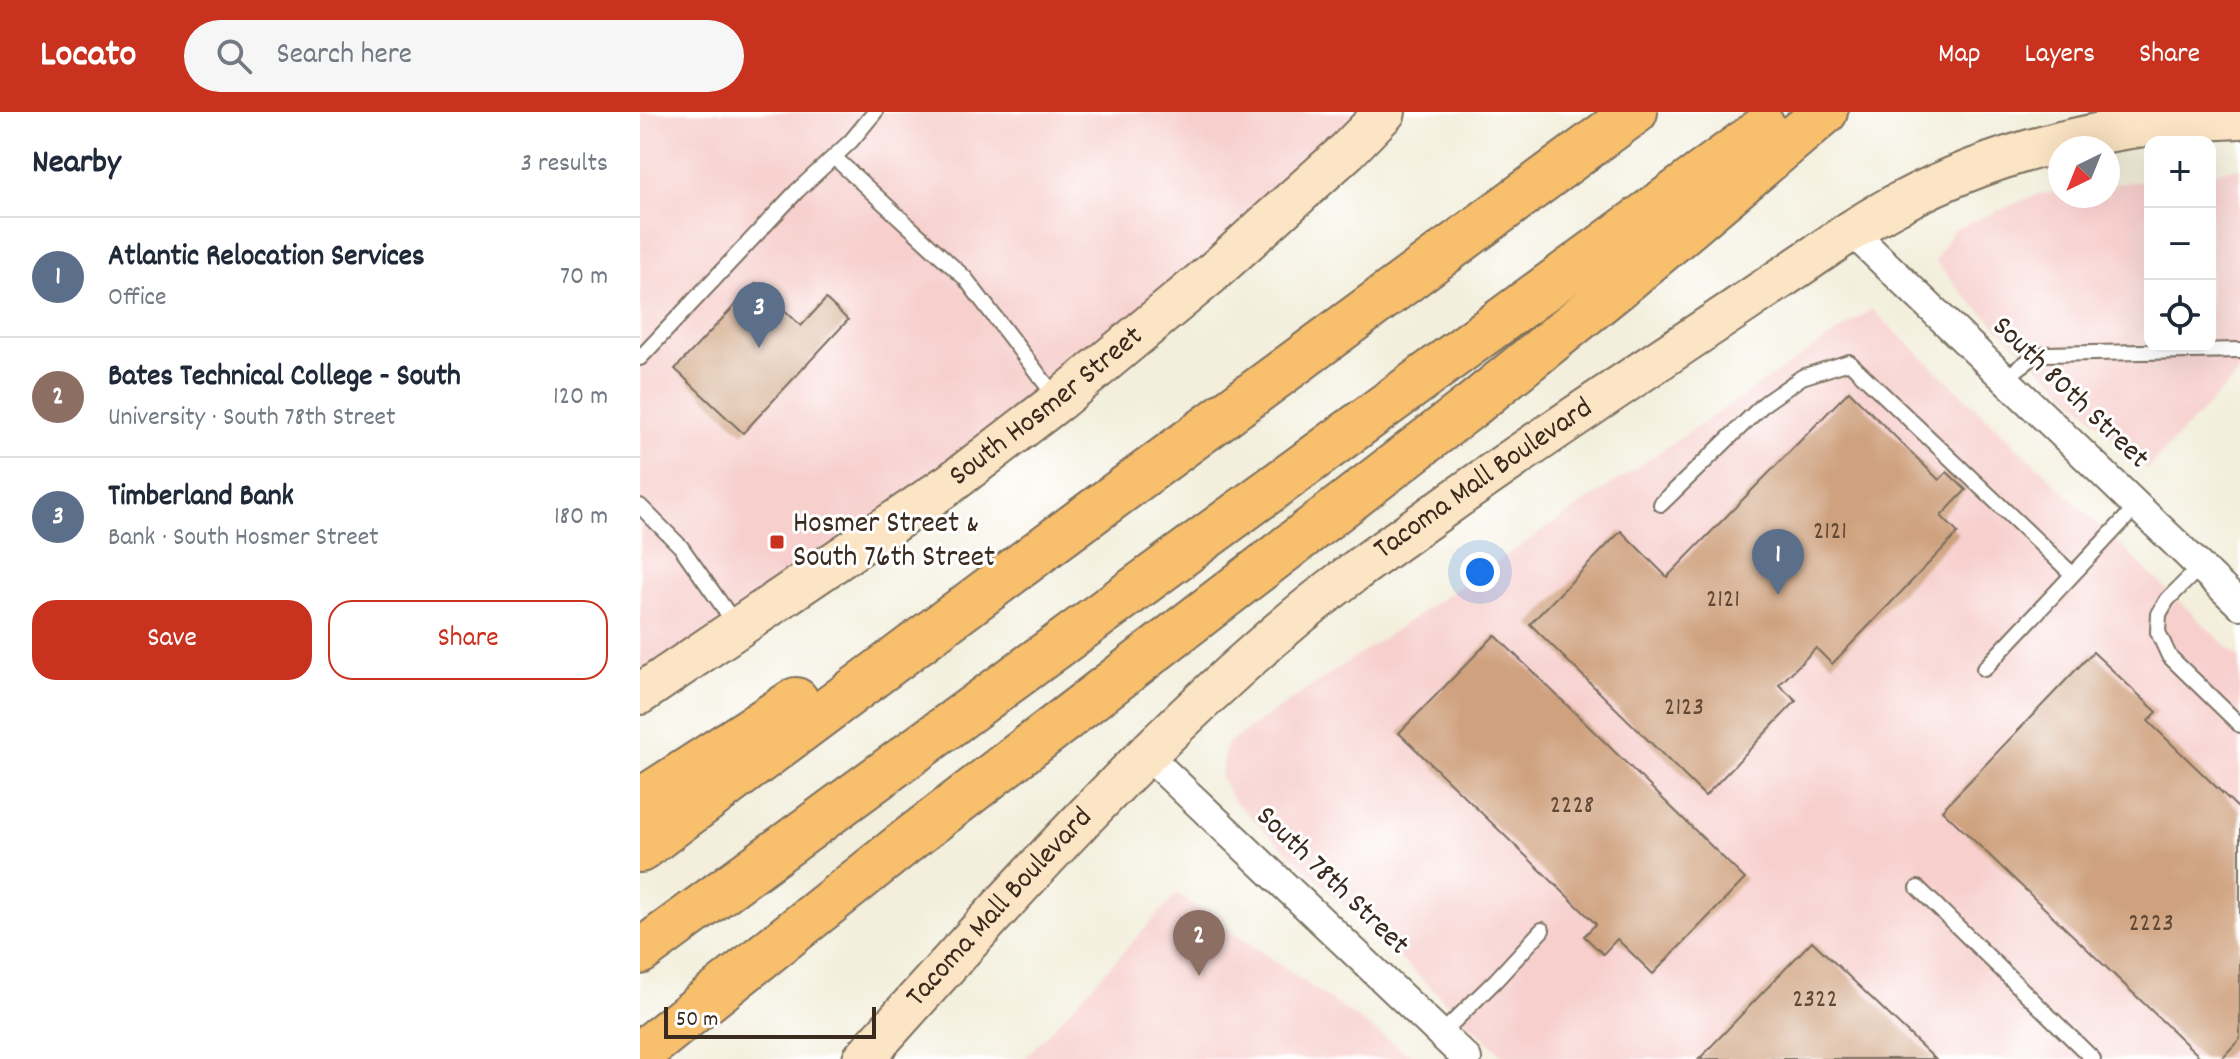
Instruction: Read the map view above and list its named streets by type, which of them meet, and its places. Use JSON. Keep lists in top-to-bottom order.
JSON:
{
  "streets": {
    "main road": ["South Hosmer Street", "Tacoma Mall Boulevard"],
    "street": ["South 80th Street", "South 78th Street"]
  },
  "crossings": [
    ["South 80th Street", "Tacoma Mall Boulevard"],
    ["Tacoma Mall Boulevard", "South 78th Street"]
  ],
  "places": {
    "transit": ["Hosmer Street & South 76th Street"]
  },
  "house_numbers": [
    "2121",
    "2121",
    "2123",
    "2228",
    "2223",
    "2322"
  ],
  "scale_bar": "50 m",
  "north": "bottom left",
  "page": {
    "header": "Locato",
    "search": "Search here",
    "nav": ["Map", "Layers", "Share"],
    "heading": ["Nearby", "3 results"],
    "map_buttons": ["+", "−"],
    "list": [
      {
        "mark": "1",
        "name": "Atlantic Relocation Services",
        "note": "Office",
        "value": "70 m"
      },
      {
        "mark": "2",
        "name": "Bates Technical College - South",
        "note": "University · South 78th Street",
        "value": "120 m"
      },
      {
        "mark": "3",
        "name": "Timberland Bank",
        "note": "Bank · South Hosmer Street",
        "value": "180 m"
      }
    ],
    "pins": ["3", "1", "2"],
    "buttons": ["Save", "Share"],
    "scale": "50 m"
  }
}
